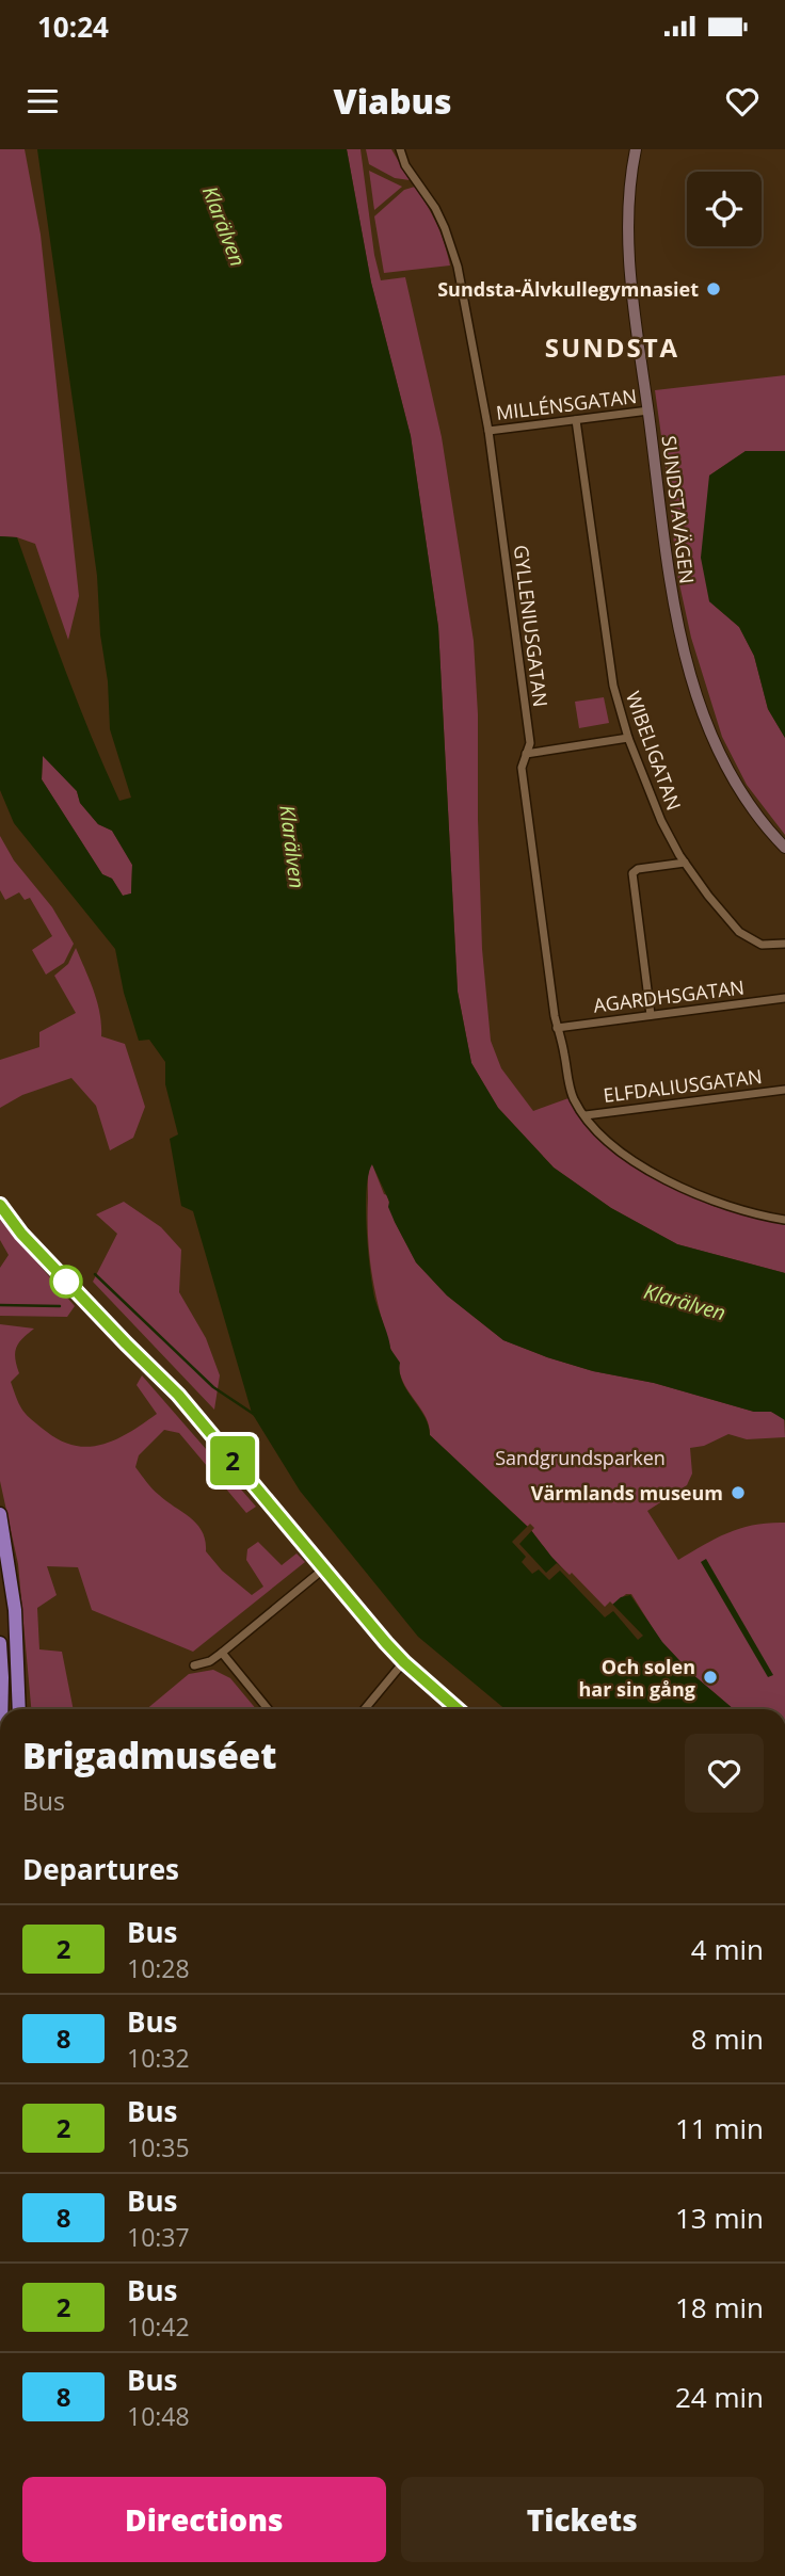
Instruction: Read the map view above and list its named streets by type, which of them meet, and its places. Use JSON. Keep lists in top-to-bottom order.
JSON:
{
  "streets": {
    "street": [
      "MILLÉNSGATAN",
      "SUNDSTAVÄGEN",
      "GYLLENIUSGATAN",
      "WIBELIGATAN",
      "AGARDHSGATAN",
      "ELFDALIUSGATAN"
    ]
  },
  "crossings": [
    ["MILLÉNSGATAN", "SUNDSTAVÄGEN"],
    ["MILLÉNSGATAN", "GYLLENIUSGATAN"],
    ["MILLÉNSGATAN", "WIBELIGATAN"],
    ["GYLLENIUSGATAN", "AGARDHSGATAN"],
    ["GYLLENIUSGATAN", "ELFDALIUSGATAN"]
  ],
  "districts": ["SUNDSTA"],
  "water": ["Klarälven"],
  "parks": ["Sandgrundsparken"],
  "places": ["Sundsta-Älvkullegymnasiet", "Värmlands museum", "Och solen har sin gång"],
  "lines": ["bus line 2"],
  "page": {
    "status": "10:24",
    "header": "Viabus",
    "on_map": "2",
    "heading": [
      ["Brigadmuséet", "Bus"],
      "Departures"
    ],
    "list": [
      {
        "mark": "2",
        "name": "Bus",
        "note": "10:28",
        "value": "4 min"
      },
      {
        "mark": "8",
        "name": "Bus",
        "note": "10:32",
        "value": "8 min"
      },
      {
        "mark": "2",
        "name": "Bus",
        "note": "10:35",
        "value": "11 min"
      },
      {
        "mark": "8",
        "name": "Bus",
        "note": "10:37",
        "value": "13 min"
      },
      {
        "mark": "2",
        "name": "Bus",
        "note": "10:42",
        "value": "18 min"
      },
      {
        "mark": "8",
        "name": "Bus",
        "note": "10:48",
        "value": "24 min"
      }
    ],
    "buttons": ["Directions", "Tickets"]
  }
}
